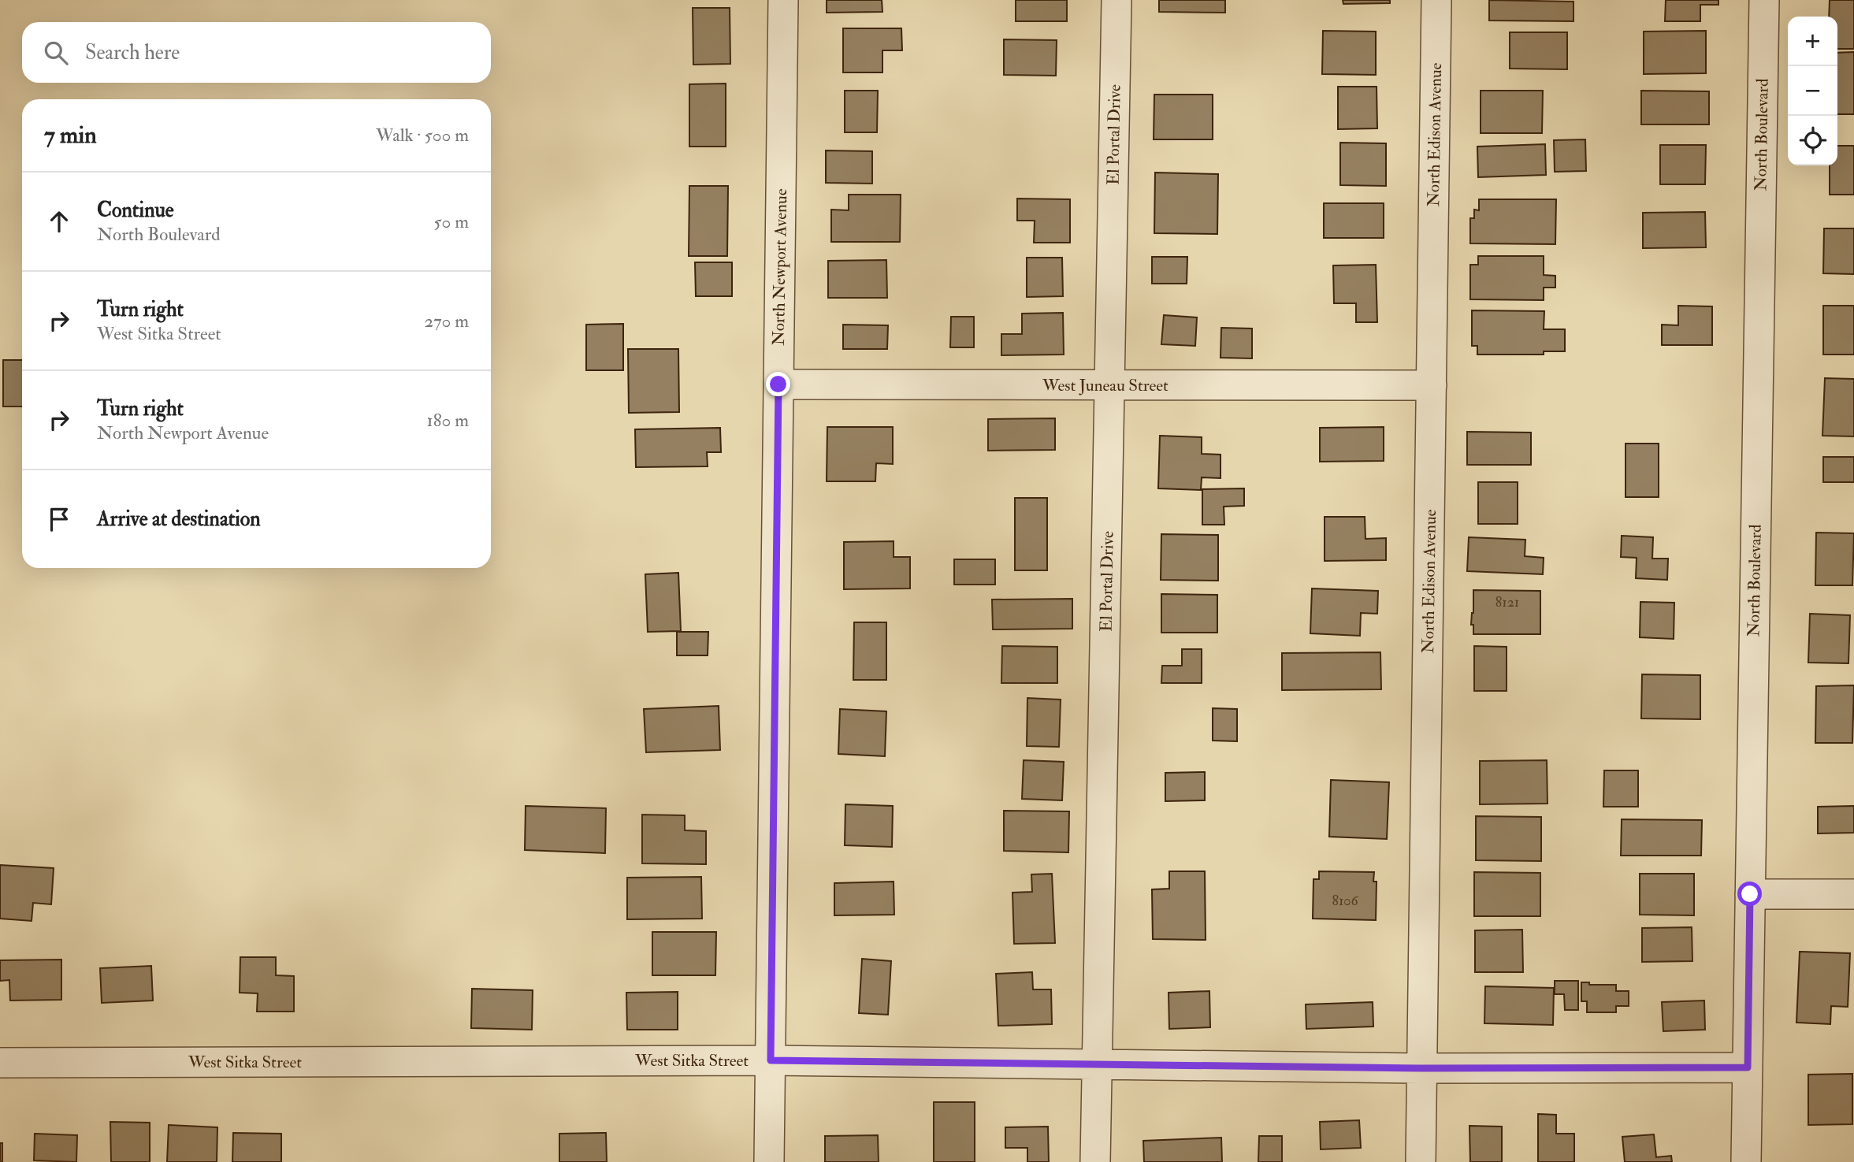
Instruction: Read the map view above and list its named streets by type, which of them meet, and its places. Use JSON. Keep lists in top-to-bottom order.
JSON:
{
  "streets": {
    "street": [
      "El Portal Drive",
      "North Edison Avenue",
      "North Boulevard",
      "North Newport Avenue",
      "West Juneau Street",
      "West Sitka Street"
    ]
  },
  "crossings": [
    ["El Portal Drive", "West Juneau Street"],
    ["El Portal Drive", "West Sitka Street"],
    ["North Edison Avenue", "West Juneau Street"],
    ["North Edison Avenue", "West Sitka Street"],
    ["North Boulevard", "West Sitka Street"],
    ["North Newport Avenue", "West Juneau Street"],
    ["North Newport Avenue", "West Sitka Street"]
  ],
  "house_numbers": ["8121", "8106"],
  "page": {
    "map_buttons": ["+", "−"],
    "search": "Search here",
    "heading": ["7 min", "Walk · 500 m"],
    "list": [
      ["Continue", "North Boulevard", "50 m"],
      ["Turn right", "West Sitka Street", "270 m"],
      ["Turn right", "North Newport Avenue", "180 m"],
      "Arrive at destination"
    ]
  }
}
